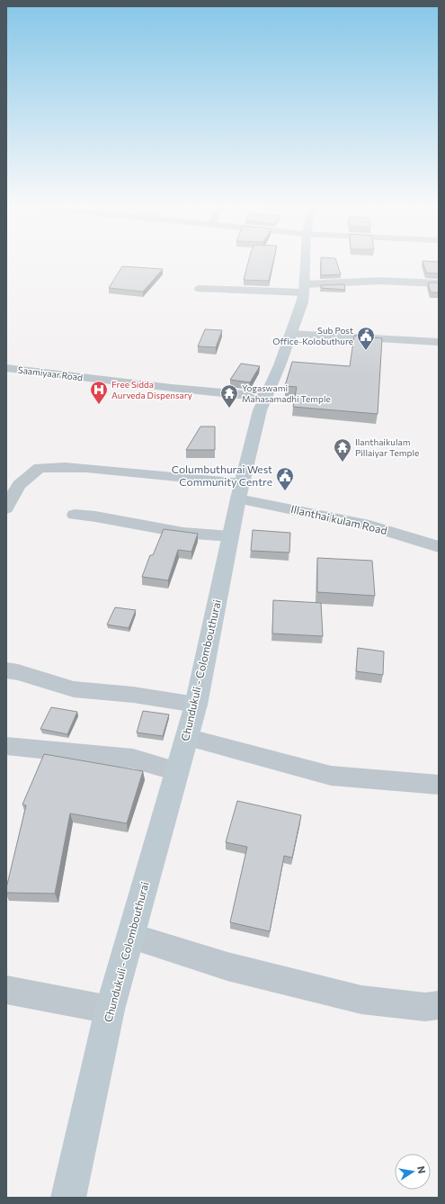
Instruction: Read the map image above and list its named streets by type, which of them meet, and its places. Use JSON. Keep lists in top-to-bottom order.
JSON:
{
  "streets": {
    "main road": ["Chundukuli - Colombouthurai"],
    "street": ["Saamiyaar Road", "Illanthai kulam Road"]
  },
  "crossings": [
    ["Saamiyaar Road", "Chundukuli - Colombouthurai"],
    ["Illanthai kulam Road", "Chundukuli - Colombouthurai"]
  ],
  "places": {
    "public building": ["Sub Post Office-Kolobuthure", "Columbuthurai West Community Centre"],
    "hospital": ["Free Sidda Aurveda Dispensary"],
    "temple": ["Yogaswami Mahasamadhi Temple", "Ilanthaikulam Pillaiyar Temple"]
  },
  "north": "right"
}
